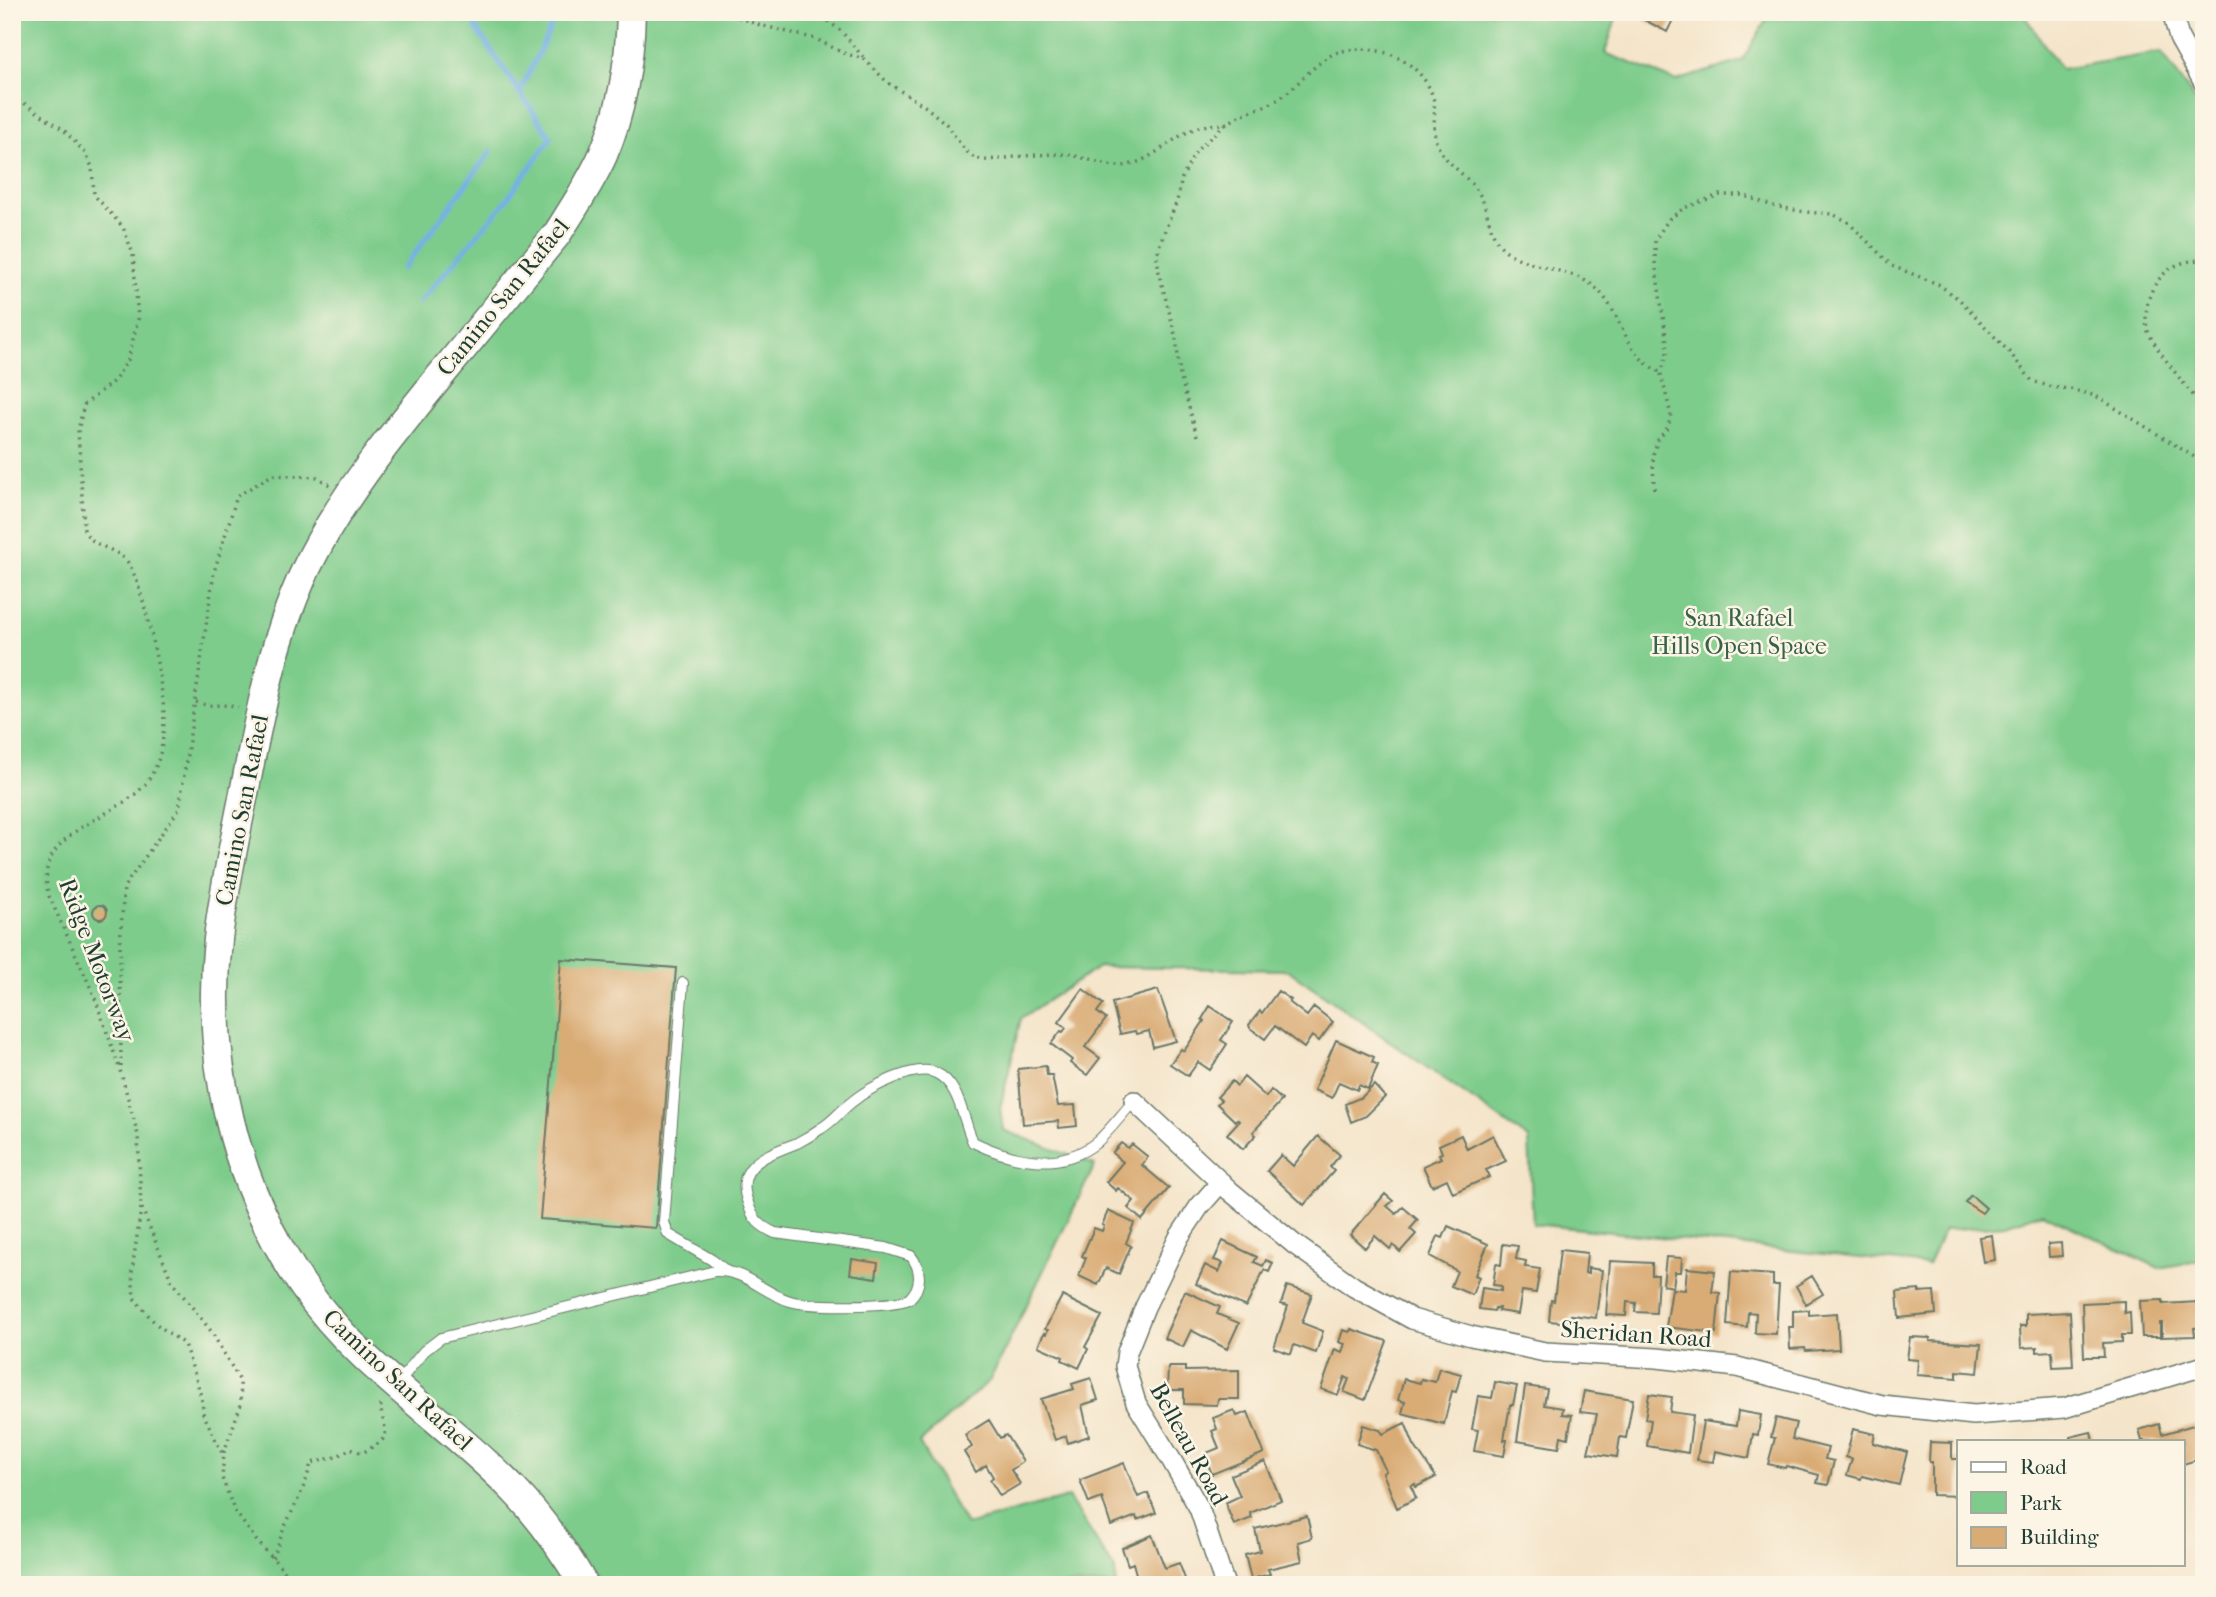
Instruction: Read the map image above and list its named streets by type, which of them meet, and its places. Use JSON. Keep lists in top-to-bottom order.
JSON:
{
  "streets": {
    "street": ["Camino San Rafael", "Sheridan Road", "Belleau Road"],
    "path": ["Ridge Motorway"]
  },
  "crossings": [
    ["Camino San Rafael", "Ridge Motorway"],
    ["Sheridan Road", "Belleau Road"]
  ],
  "parks": ["San Rafael Hills Open Space"],
  "legend": ["Road", "Park", "Building"]
}
